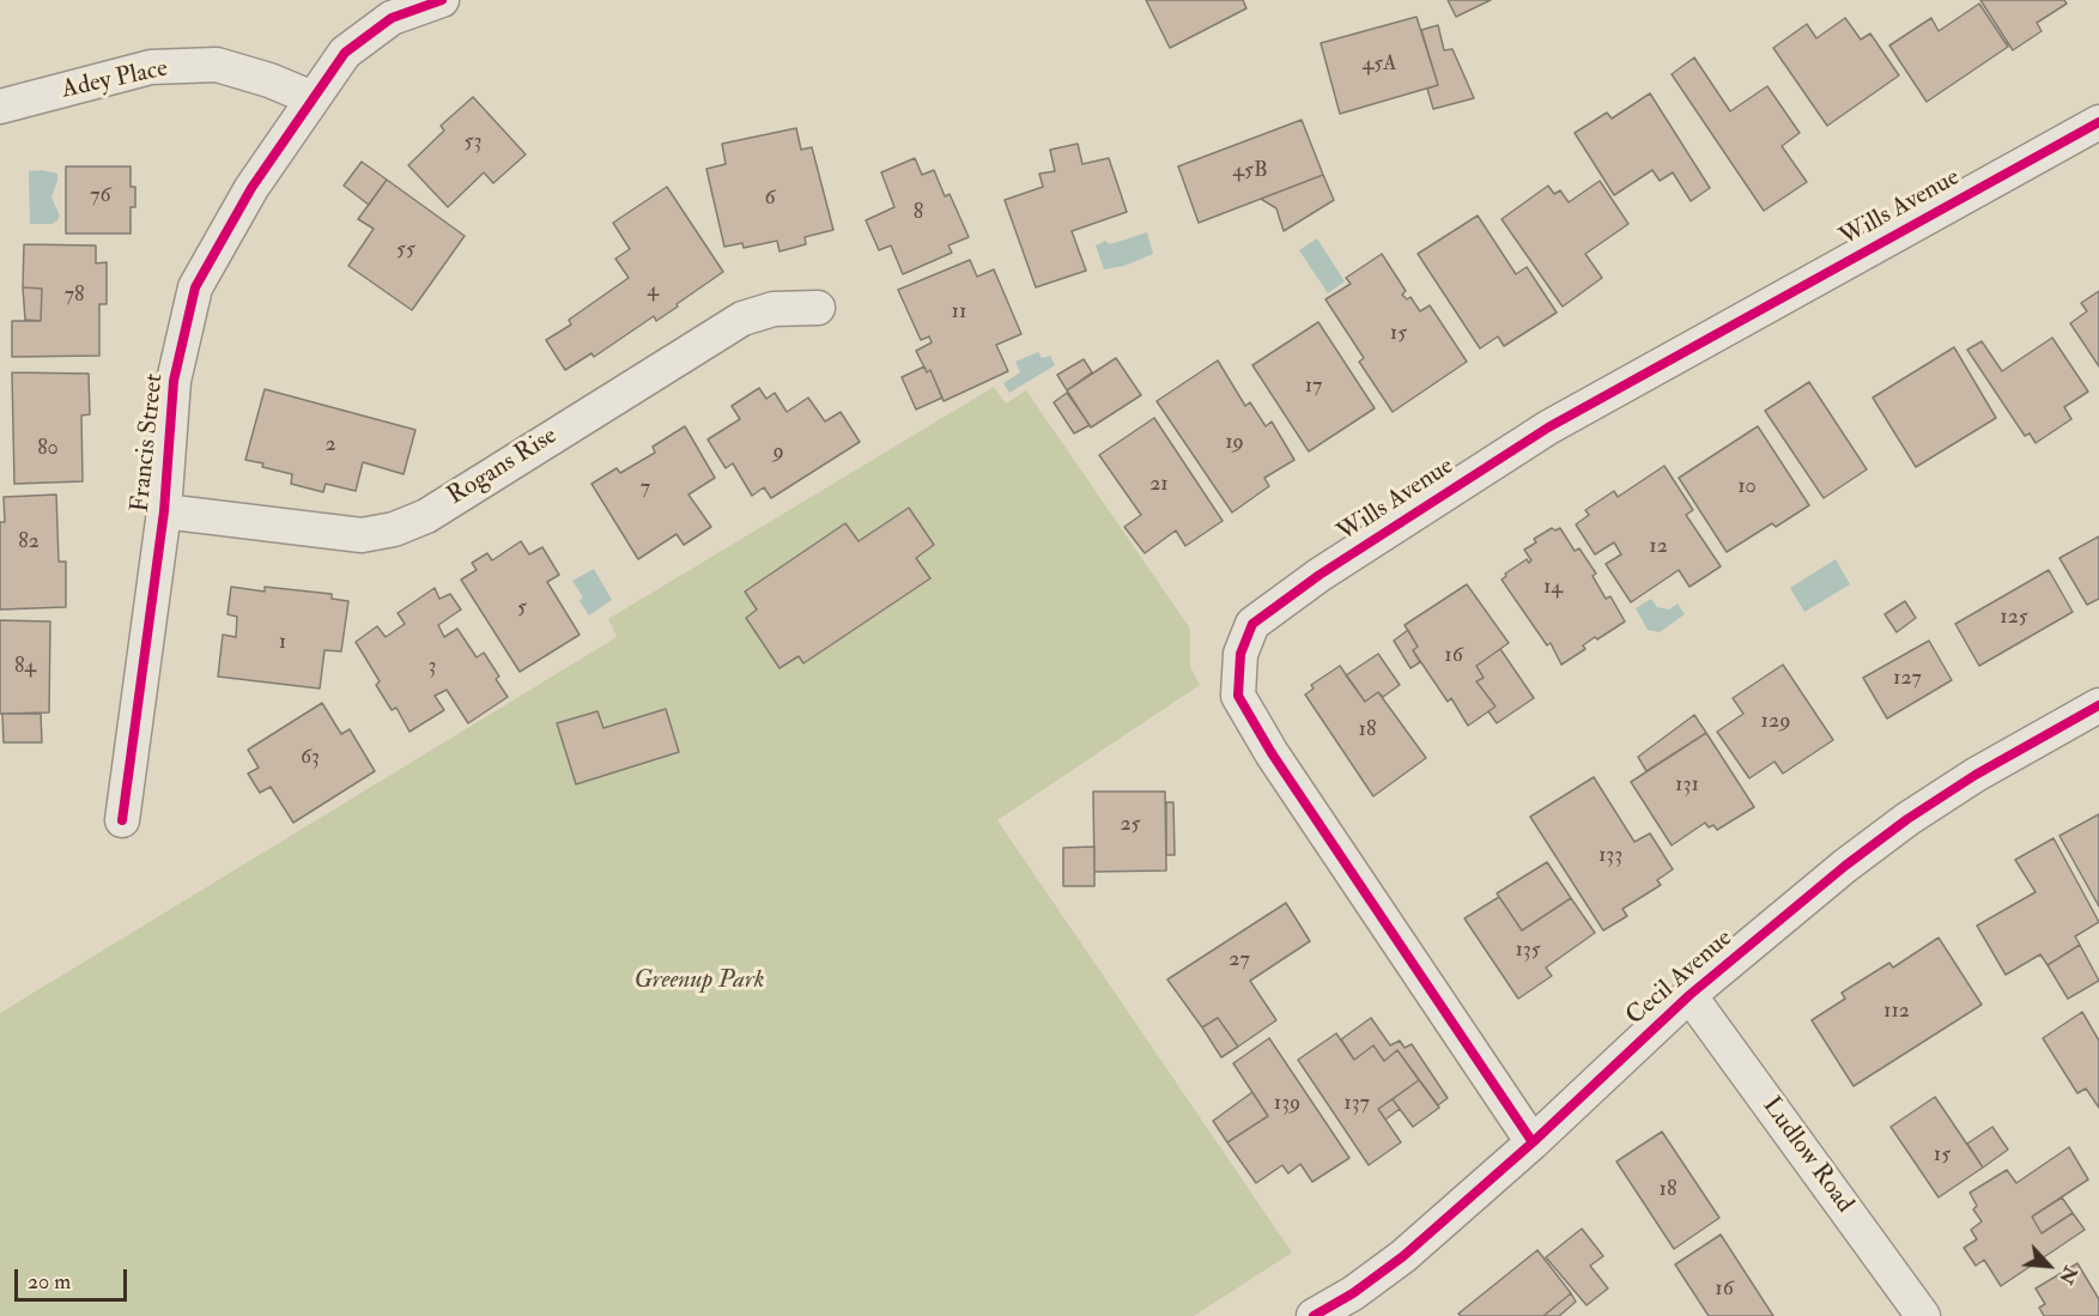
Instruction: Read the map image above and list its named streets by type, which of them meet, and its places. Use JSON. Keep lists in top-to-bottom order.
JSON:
{
  "streets": {
    "street": [
      "Adey Place",
      "Wills Avenue",
      "Francis Street",
      "Rogans Rise",
      "Cecil Avenue",
      "Ludlow Road"
    ]
  },
  "crossings": [
    ["Adey Place", "Francis Street"],
    ["Wills Avenue", "Cecil Avenue"],
    ["Francis Street", "Rogans Rise"],
    ["Cecil Avenue", "Ludlow Road"]
  ],
  "parks": ["Greenup Park"],
  "house_numbers": [
    "45A",
    "53",
    "45B",
    "76",
    "6",
    "8",
    "55",
    "4",
    "78",
    "11",
    "15",
    "17",
    "19",
    "2",
    "80",
    "9",
    "21",
    "10",
    "7",
    "82",
    "12",
    "14",
    "5",
    "125",
    "1",
    "16",
    "84",
    "3",
    "127",
    "129",
    "18",
    "63",
    "131",
    "25",
    "133",
    "135",
    "27",
    "112",
    "139",
    "137",
    "15",
    "18",
    "16"
  ],
  "scale_bar": "20 m",
  "north": "bottom right"
}
